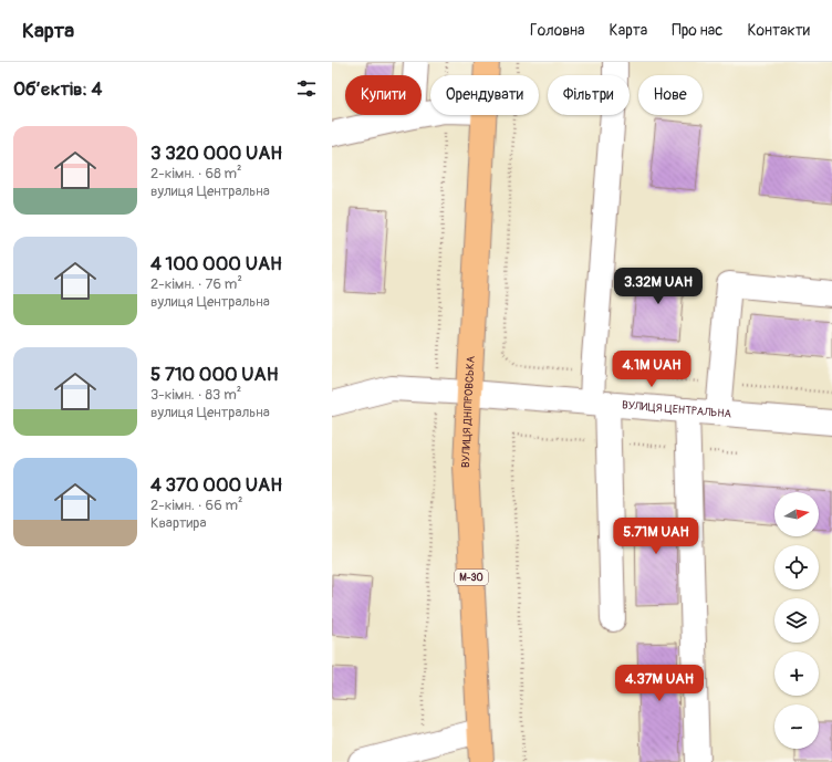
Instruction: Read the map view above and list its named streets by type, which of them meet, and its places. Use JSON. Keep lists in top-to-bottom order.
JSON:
{
  "streets": {
    "highway": ["ВУЛИЦЯ ДНІПРОВСЬКА", "М-30"],
    "street": ["ВУЛИЦЯ ЦЕНТРАЛЬНА"]
  },
  "crossings": [
    ["ВУЛИЦЯ ЦЕНТРАЛЬНА", "ВУЛИЦЯ ДНІПРОВСЬКА"]
  ],
  "north": "right",
  "page": {
    "header": "Карта",
    "nav": [
      "Головна",
      "Карта",
      "Про нас",
      "Контакти"
    ],
    "heading": "Об’єктів: 4",
    "chip": [
      "Купити",
      "Орендувати",
      "Фільтри",
      "Нове"
    ],
    "list": [
      {
        "name": "3 320 000 UAH",
        "note": "2-кімн. · 68 m² · вулиця Центральна"
      },
      {
        "name": "4 100 000 UAH",
        "note": "2-кімн. · 76 m² · вулиця Центральна"
      },
      {
        "name": "5 710 000 UAH",
        "note": "3-кімн. · 83 m² · вулиця Центральна"
      },
      {
        "name": "4 370 000 UAH",
        "note": "2-кімн. · 66 m² · Квартира"
      }
    ],
    "price": [
      "3.32M UAH",
      "4.1M UAH",
      "5.71M UAH",
      "4.37M UAH"
    ],
    "map_buttons": ["+", "−"]
  }
}
